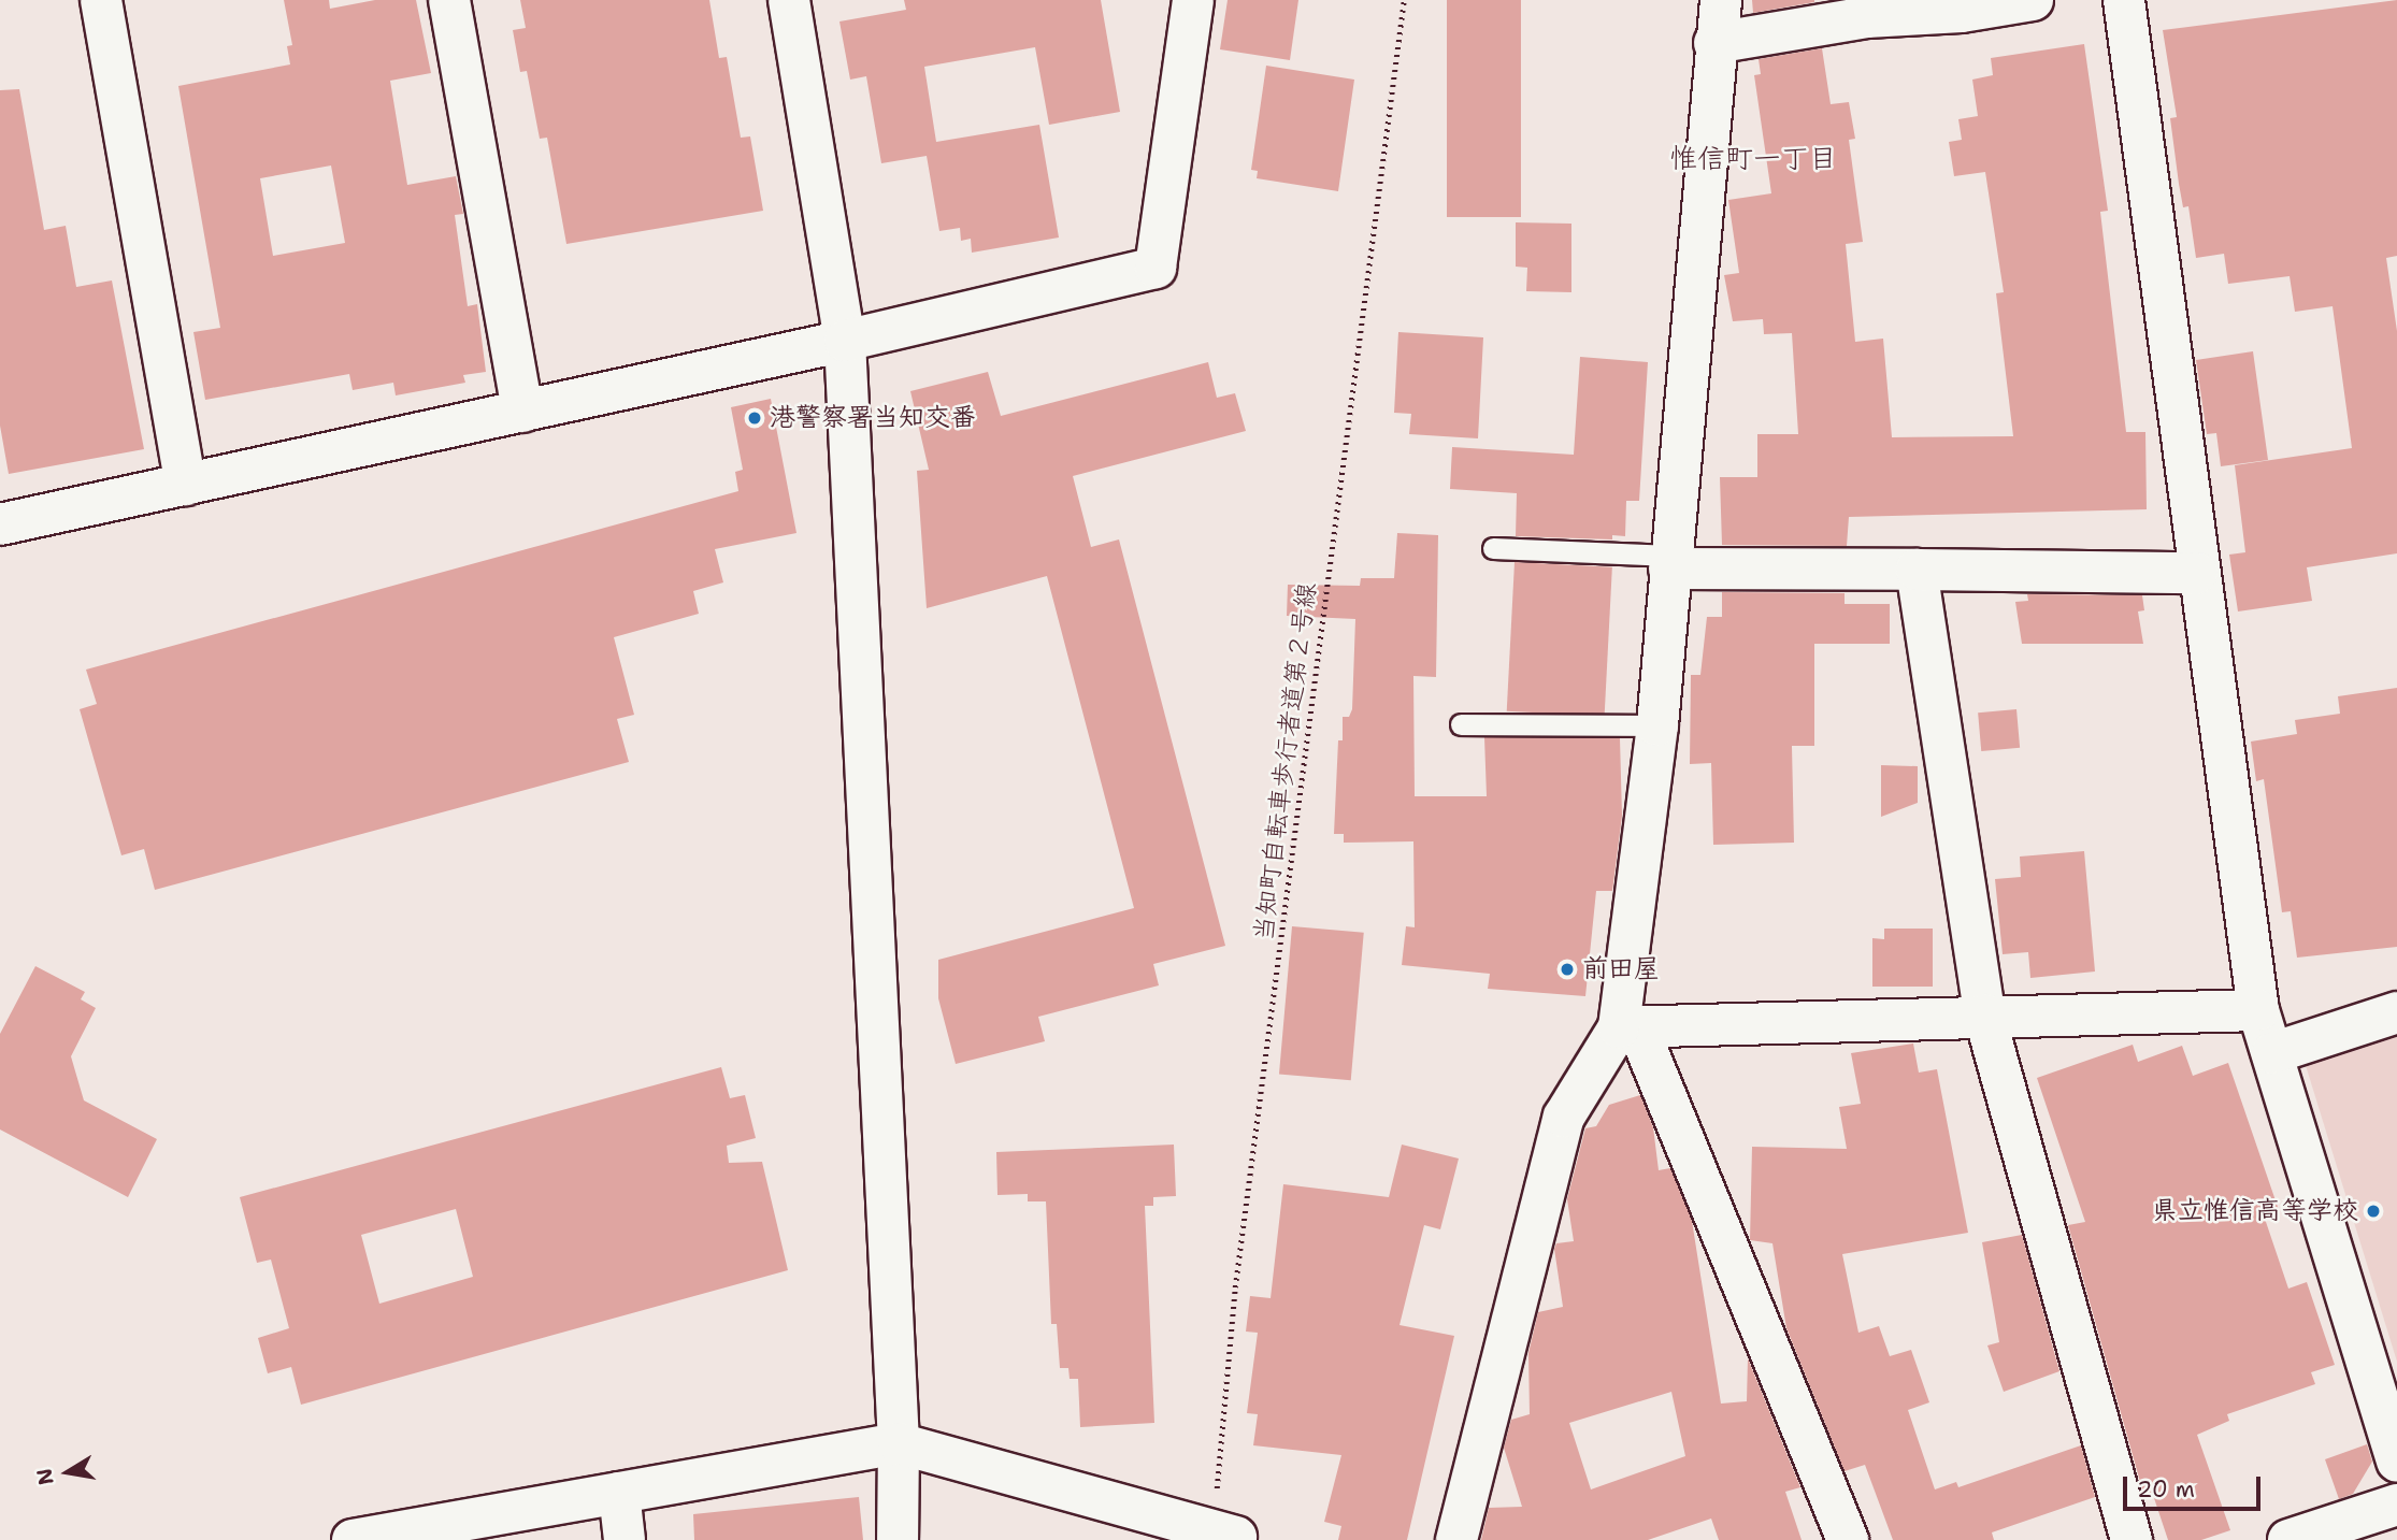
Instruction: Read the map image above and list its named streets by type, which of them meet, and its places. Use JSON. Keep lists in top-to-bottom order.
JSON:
{
  "streets": {
    "path": ["当知町自転車歩行者道第２号線"]
  },
  "districts": ["惟信町一丁目"],
  "places": ["港警察署当知交番", "前田屋", "県立惟信高等学校"],
  "scale_bar": "20 m",
  "north": "left"
}
